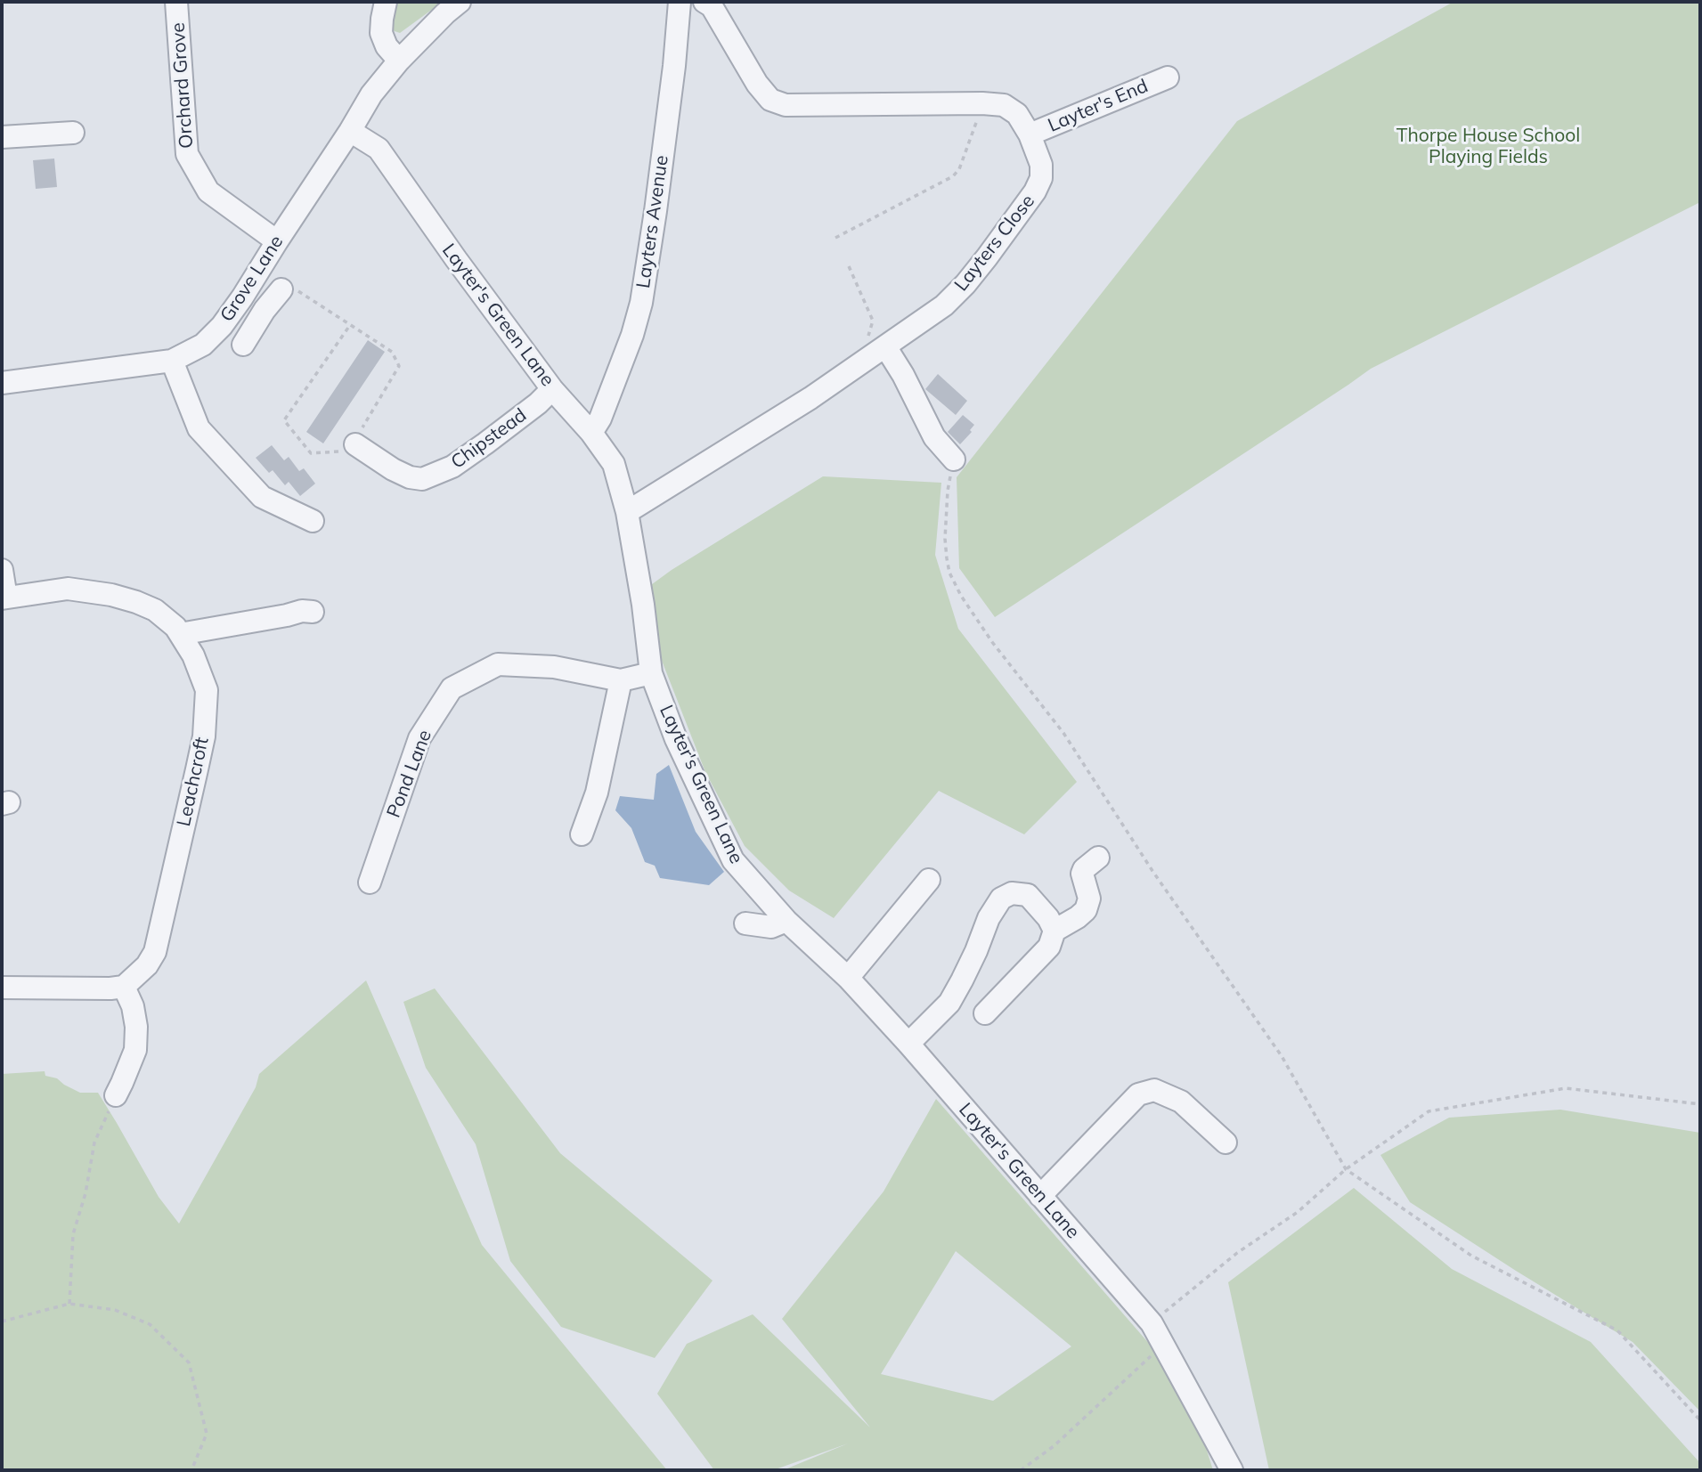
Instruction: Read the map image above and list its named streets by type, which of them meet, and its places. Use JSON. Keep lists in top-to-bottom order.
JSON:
{
  "streets": {
    "street": [
      "Orchard Grove",
      "Layter's End",
      "Layters Avenue",
      "Layters Close",
      "Grove Lane",
      "Layter's Green Lane",
      "Chipstead",
      "Pond Lane",
      "Leachcroft"
    ]
  },
  "crossings": [
    ["Orchard Grove", "Grove Lane"],
    ["Layter's End", "Layters Close"],
    ["Layters Avenue", "Layter's Green Lane"],
    ["Layters Close", "Layter's Green Lane"],
    ["Grove Lane", "Layter's Green Lane"],
    ["Layter's Green Lane", "Chipstead"],
    ["Layter's Green Lane", "Pond Lane"]
  ],
  "parks": ["Thorpe House School Playing Fields"]
}
